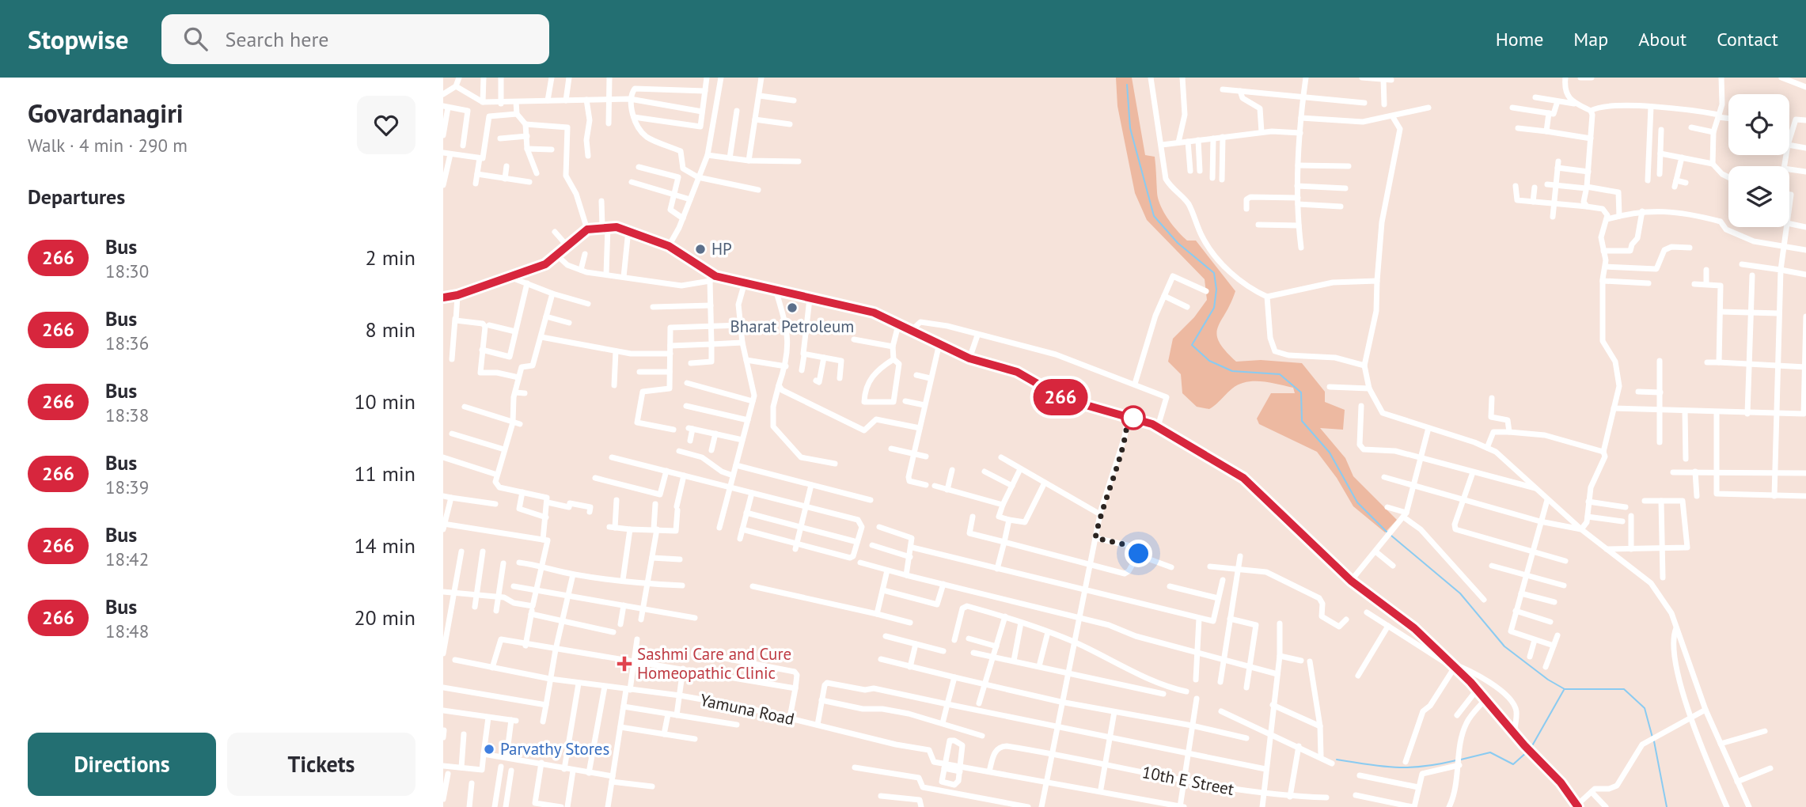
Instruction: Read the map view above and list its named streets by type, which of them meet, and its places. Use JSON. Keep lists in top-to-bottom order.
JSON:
{
  "streets": {
    "street": ["Yamuna Road", "10th E Street"]
  },
  "places": {
    "other": ["HP", "Bharat Petroleum", "Parvathy Stores"],
    "health": ["Sashmi Care and Cure Homeopathic Clinic"]
  },
  "lines": ["bus line 266"],
  "page": {
    "header": "Stopwise",
    "search": "Search here",
    "nav": [
      "Home",
      "Map",
      "About",
      "Contact"
    ],
    "heading": [
      ["Govardanagiri", "Walk · 4 min · 290 m"],
      "Departures"
    ],
    "on_map": "266",
    "list": [
      {
        "mark": "266",
        "name": "Bus",
        "note": "18:30",
        "value": "2 min"
      },
      {
        "mark": "266",
        "name": "Bus",
        "note": "18:36",
        "value": "8 min"
      },
      {
        "mark": "266",
        "name": "Bus",
        "note": "18:38",
        "value": "10 min"
      },
      {
        "mark": "266",
        "name": "Bus",
        "note": "18:39",
        "value": "11 min"
      },
      {
        "mark": "266",
        "name": "Bus",
        "note": "18:42",
        "value": "14 min"
      },
      {
        "mark": "266",
        "name": "Bus",
        "note": "18:48",
        "value": "20 min"
      }
    ],
    "buttons": ["Directions", "Tickets"]
  }
}
